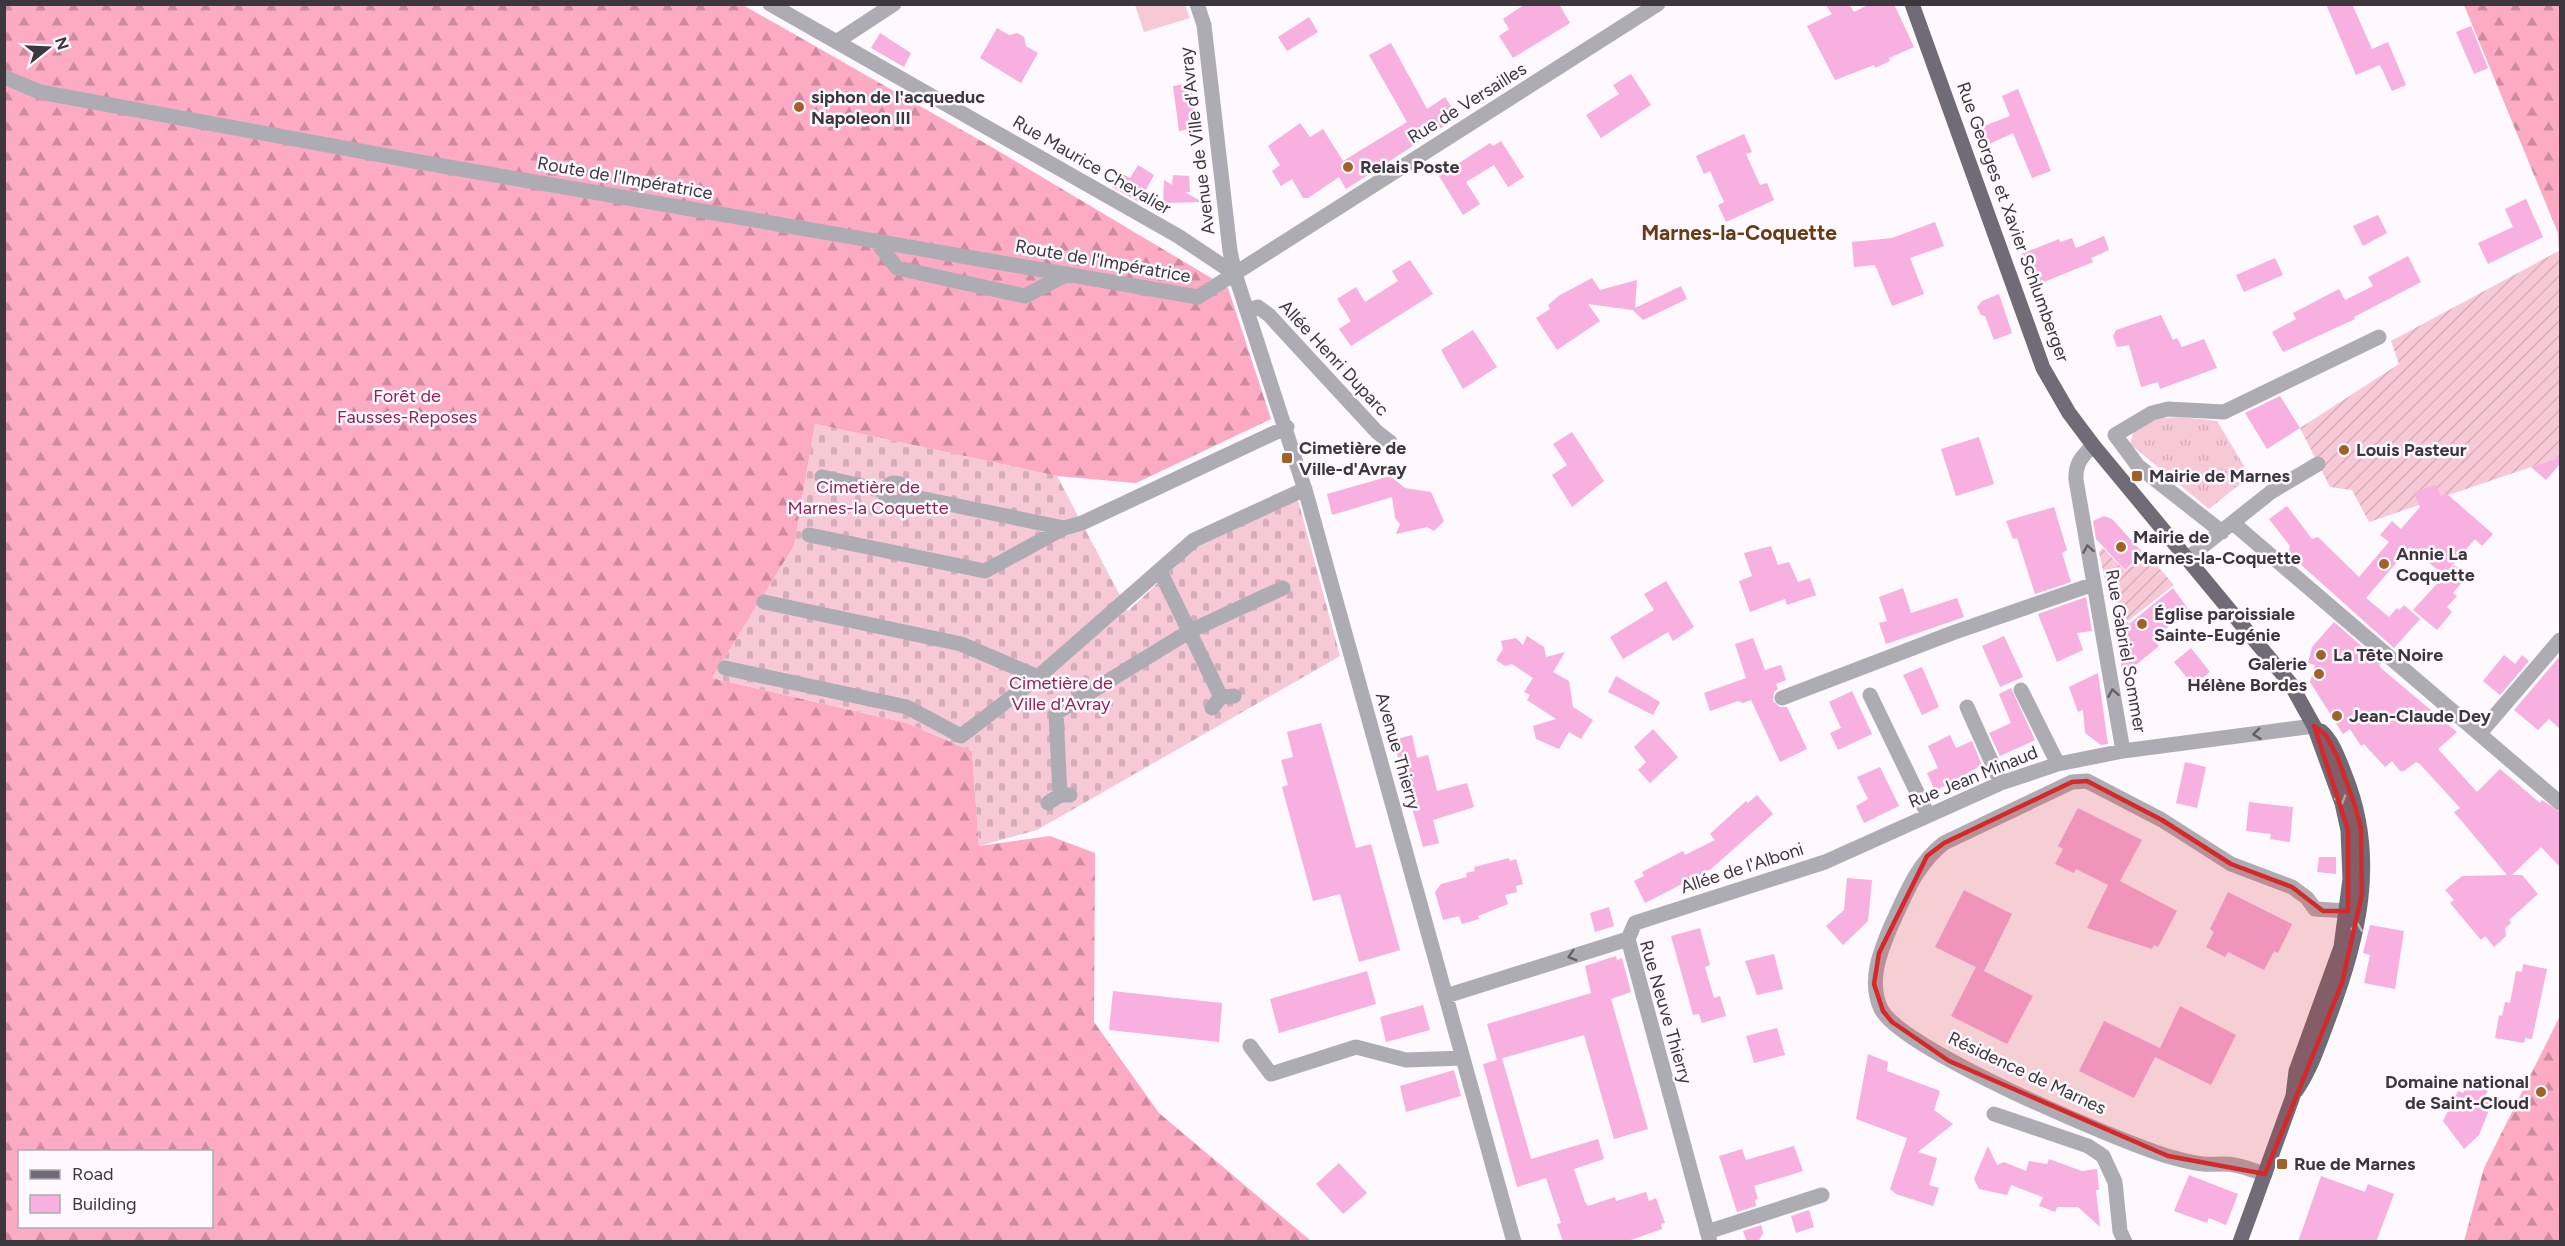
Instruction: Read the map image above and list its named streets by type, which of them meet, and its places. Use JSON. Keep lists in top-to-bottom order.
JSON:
{
  "streets": {
    "main road": ["Rue Georges et Xavier Schlumberger"],
    "street": [
      "Rue de Versailles",
      "Avenue de Ville d'Avray",
      "Rue Maurice Chevalier",
      "Route de l'Impératrice",
      "Allée Henri Duparc",
      "Rue Gabriel Sommer",
      "Avenue Thierry",
      "Rue Jean Minaud",
      "Allée de l'Alboni",
      "Rue Neuve Thierry",
      "Résidence de Marnes"
    ]
  },
  "crossings": [
    ["Rue de Versailles", "Avenue de Ville d'Avray"],
    ["Rue de Versailles", "Rue Maurice Chevalier"],
    ["Rue de Versailles", "Route de l'Impératrice"],
    ["Rue de Versailles", "Avenue Thierry"],
    ["Avenue de Ville d'Avray", "Rue Maurice Chevalier"],
    ["Avenue de Ville d'Avray", "Route de l'Impératrice"],
    ["Avenue de Ville d'Avray", "Avenue Thierry"],
    ["Rue Maurice Chevalier", "Route de l'Impératrice"],
    ["Rue Maurice Chevalier", "Avenue Thierry"],
    ["Route de l'Impératrice", "Avenue Thierry"],
    ["Rue Georges et Xavier Schlumberger", "Rue Gabriel Sommer"],
    ["Allée Henri Duparc", "Avenue Thierry"],
    ["Rue Gabriel Sommer", "Rue Jean Minaud"],
    ["Avenue Thierry", "Rue Neuve Thierry"],
    ["Rue Jean Minaud", "Allée de l'Alboni"],
    ["Allée de l'Alboni", "Rue Neuve Thierry"]
  ],
  "one_way": ["Rue Neuve Thierry"],
  "districts": ["Marnes-la-Coquette"],
  "parks": ["Forêt de Fausses-Reposes", "Cimetière de Marnes-la Coquette", "Cimetière de Ville d'Avray"],
  "places": {
    "other": [
      "siphon de l'acqueduc Napoleon III",
      "Relais Poste",
      "Louis Pasteur",
      "Mairie de Marnes-la-Coquette",
      "Annie La Coquette",
      "Église paroissiale Sainte-Eugénie",
      "La Tête Noire",
      "Galerie Hélène Bordes",
      "Jean-Claude Dey",
      "Domaine national de Saint-Cloud"
    ],
    "transit": ["Cimetière de Ville-d'Avray", "Mairie de Marnes", "Rue de Marnes"]
  },
  "legend": ["Road", "Building"],
  "north": "right"
}
